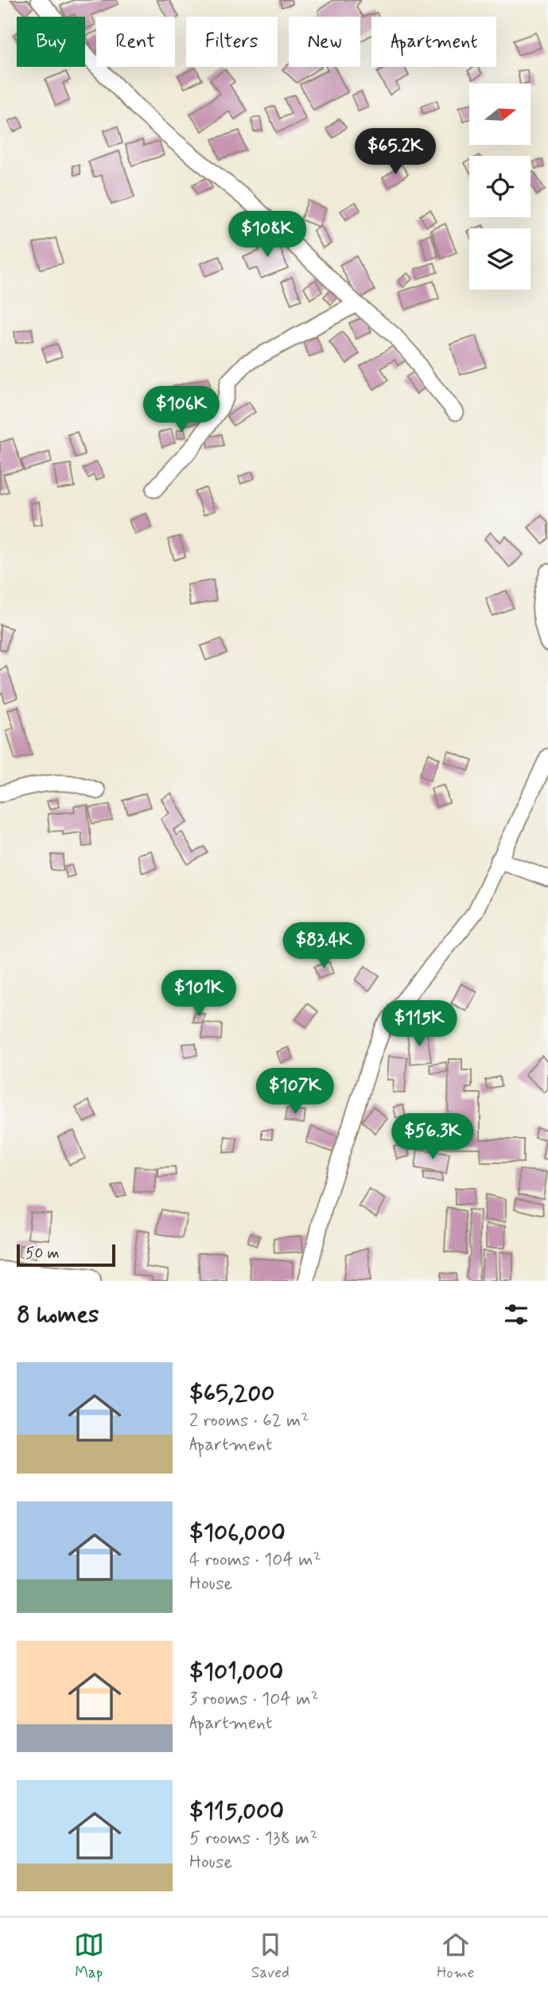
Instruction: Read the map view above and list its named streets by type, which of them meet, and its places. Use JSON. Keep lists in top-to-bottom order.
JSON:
{
  "scale_bar": "50 m",
  "north": "right",
  "page": {
    "chip": [
      "Buy",
      "Rent",
      "Filters",
      "New",
      "Apartment"
    ],
    "price": [
      "$65.2K",
      "$108K",
      "$106K",
      "$83.4K",
      "$101K",
      "$115K",
      "$107K",
      "$56.3K"
    ],
    "scale": "50 m",
    "heading": "8 homes",
    "list": [
      {
        "name": "$65,200",
        "note": "2 rooms · 62 m² · Apartment"
      },
      {
        "name": "$106,000",
        "note": "4 rooms · 104 m² · House"
      },
      {
        "name": "$101,000",
        "note": "3 rooms · 104 m² · Apartment"
      },
      {
        "name": "$115,000",
        "note": "5 rooms · 138 m² · House"
      }
    ],
    "tabs": ["Map", "Saved", "Home"]
  }
}
